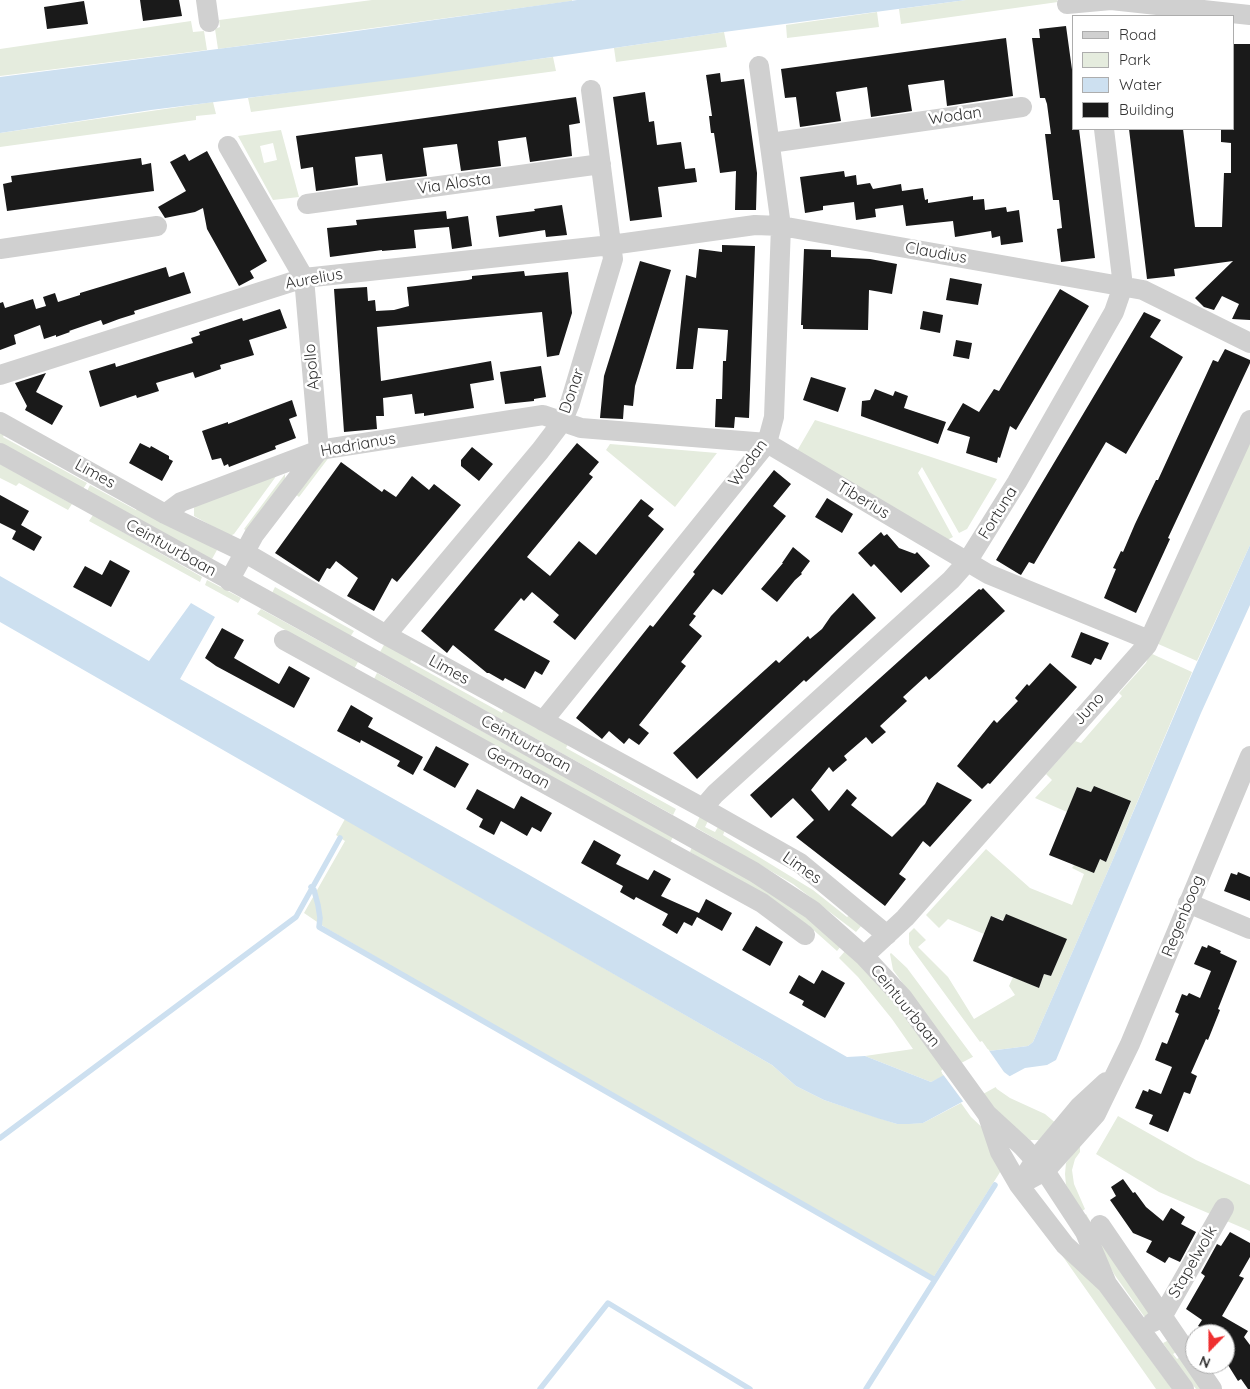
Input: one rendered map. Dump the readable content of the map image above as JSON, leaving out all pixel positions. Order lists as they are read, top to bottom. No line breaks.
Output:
{"streets":{"street":["Wodan","Via Alosta","Claudius","Aurelius","Apollo","Donar","Hadrianus","Limes","Tiberius","Fortuna","Ceintuurbaan","Juno","Germaan","Regenboog","Stapelwolk"]},"crossings":[["Wodan","Claudius"],["Wodan","Limes"],["Wodan","Tiberius"],["Via Alosta","Donar"],["Claudius","Aurelius"],["Claudius","Donar"],["Claudius","Fortuna"],["Aurelius","Apollo"],["Aurelius","Donar"],["Apollo","Hadrianus"],["Donar","Hadrianus"],["Donar","Limes"],["Donar","Tiberius"],["Hadrianus","Limes"],["Hadrianus","Tiberius"],["Limes","Fortuna"],["Limes","Juno"],["Tiberius","Fortuna"],["Tiberius","Juno"],["Ceintuurbaan","Juno"],["Ceintuurbaan","Regenboog"],["Ceintuurbaan","Stapelwolk"]],"legend":["Road","Park","Water","Building"],"north":"bottom"}
